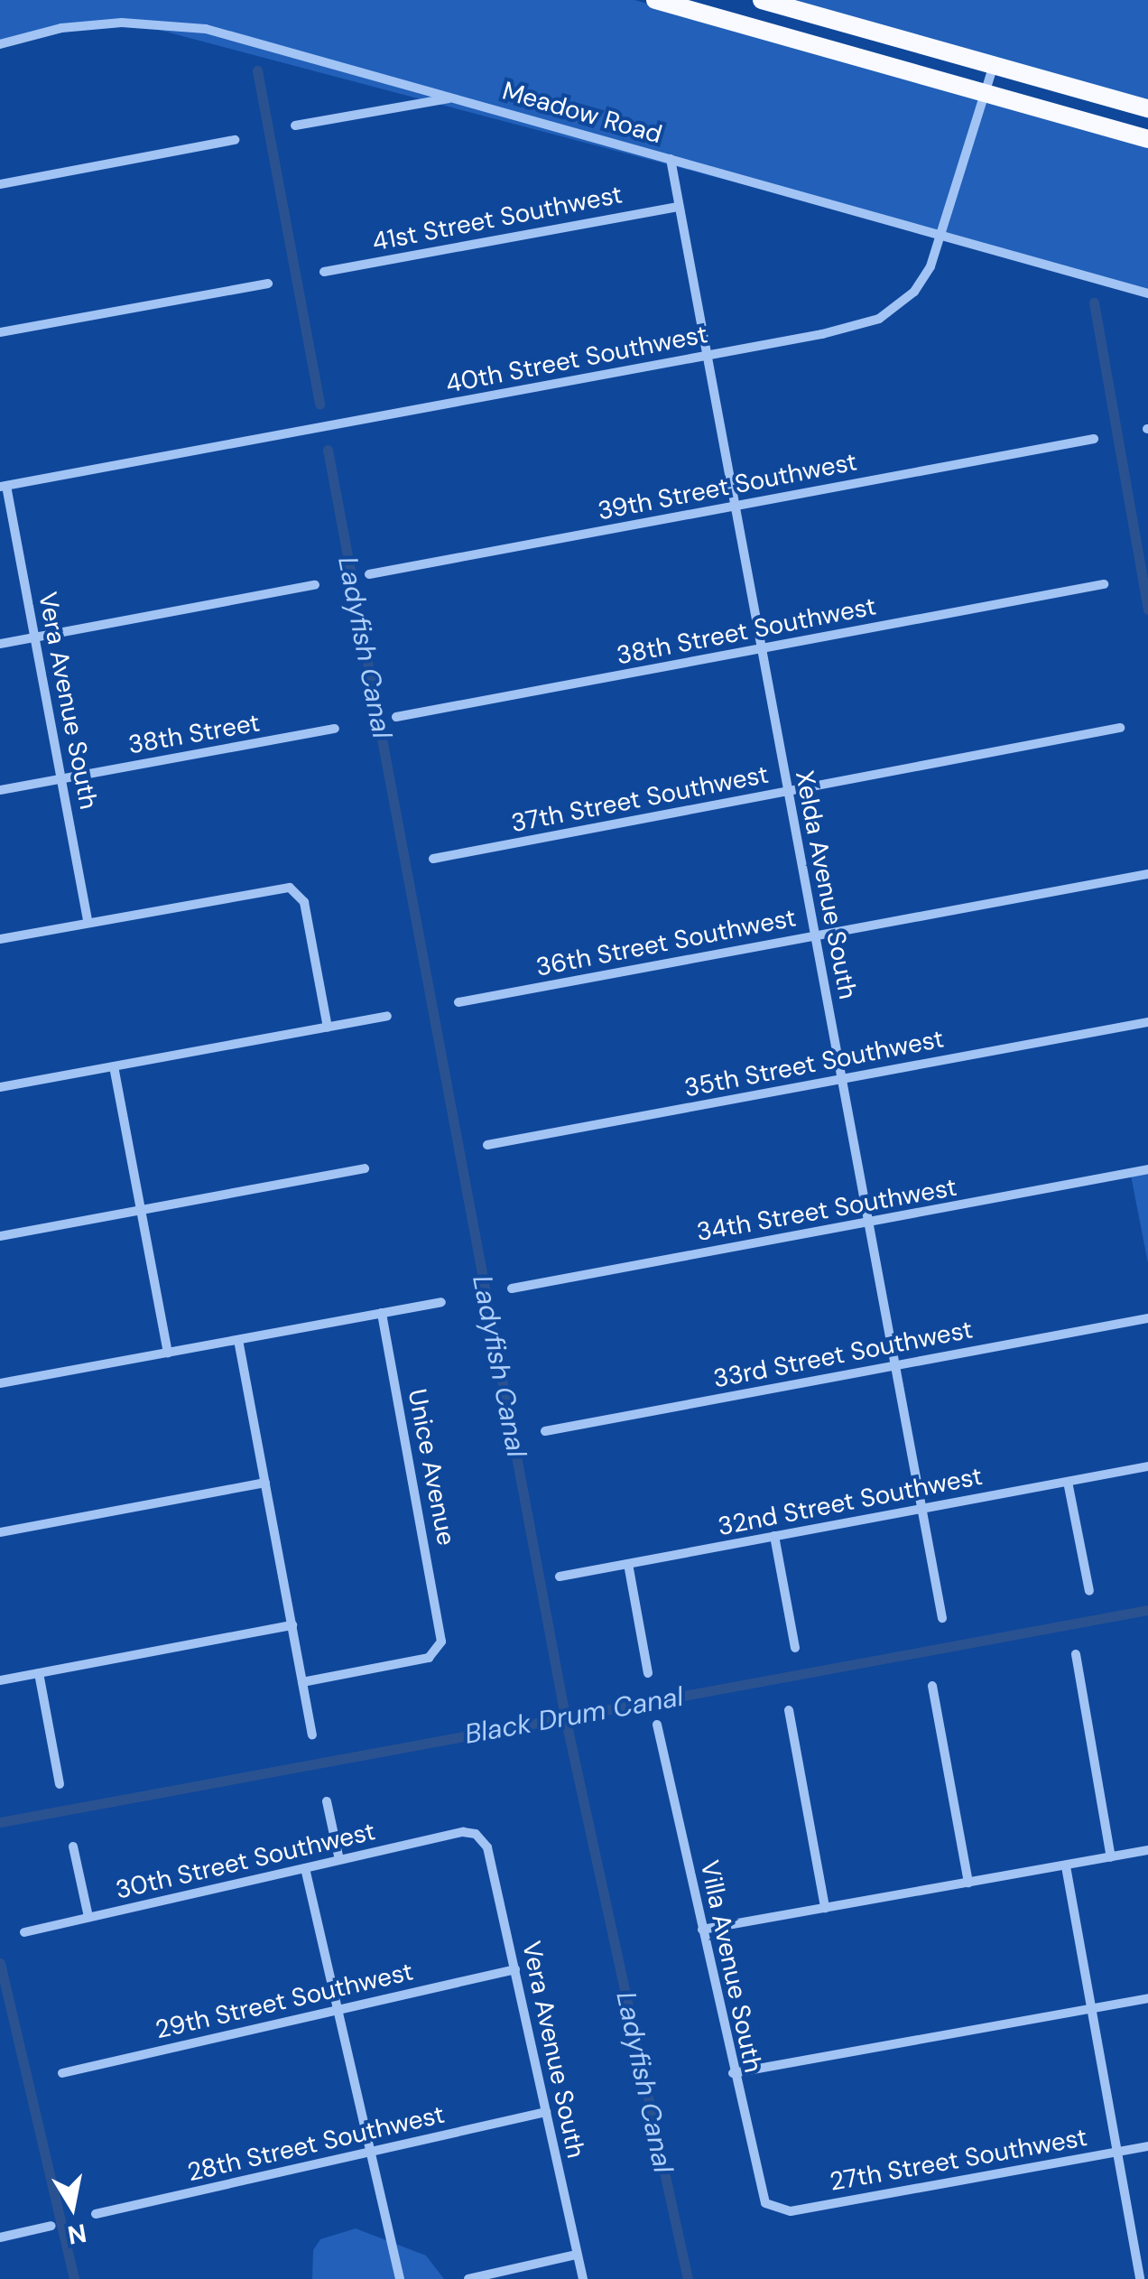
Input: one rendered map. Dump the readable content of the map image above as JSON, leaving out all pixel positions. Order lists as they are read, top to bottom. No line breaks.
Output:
{"streets":{"street":["Meadow Road","41st Street Southwest","40th Street Southwest","39th Street Southwest","38th Street Southwest","Vera Avenue South","38th Street","37th Street Southwest","Xelda Avenue South","36th Street Southwest","35th Street Southwest","34th Street Southwest","33rd Street Southwest","Unice Avenue","32nd Street Southwest","30th Street Southwest","Villa Avenue South","29th Street Southwest","28th Street Southwest","27th Street Southwest"]},"crossings":[["Meadow Road","40th Street Southwest"],["Meadow Road","Xelda Avenue South"],["41st Street Southwest","Xelda Avenue South"],["40th Street Southwest","Vera Avenue South"],["40th Street Southwest","Xelda Avenue South"],["39th Street Southwest","Xelda Avenue South"],["38th Street Southwest","Xelda Avenue South"],["Vera Avenue South","38th Street"],["Vera Avenue South","30th Street Southwest"],["Vera Avenue South","29th Street Southwest"],["Vera Avenue South","28th Street Southwest"],["37th Street Southwest","Xelda Avenue South"],["Xelda Avenue South","36th Street Southwest"],["Xelda Avenue South","35th Street Southwest"],["Xelda Avenue South","34th Street Southwest"],["Xelda Avenue South","33rd Street Southwest"],["Xelda Avenue South","32nd Street Southwest"],["Villa Avenue South","27th Street Southwest"]],"water":["Ladyfish Canal","Black Drum Canal"],"north":"bottom"}
